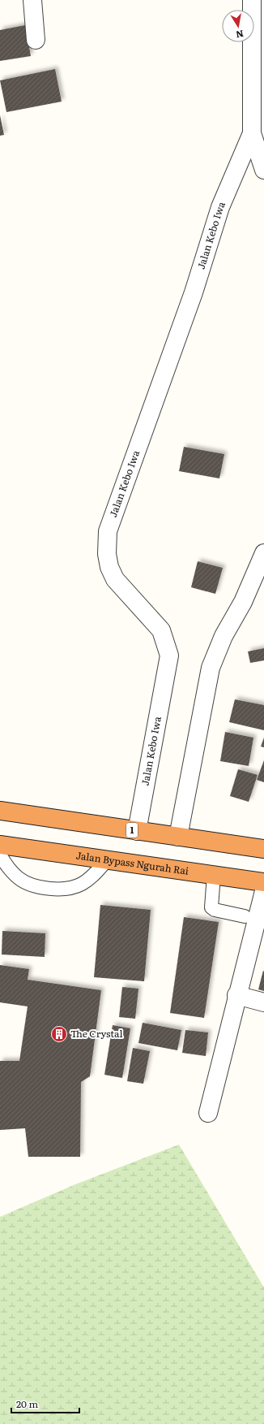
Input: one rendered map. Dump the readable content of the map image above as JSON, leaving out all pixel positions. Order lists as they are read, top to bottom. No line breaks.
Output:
{"streets":{"highway":["1","Jalan Bypass Ngurah Rai"],"street":["Jalan Kebo Iwa"]},"crossings":[["Jalan Kebo Iwa","1"]],"places":{"building":["The Crystal"]},"scale_bar":"20 m","north":"bottom"}
